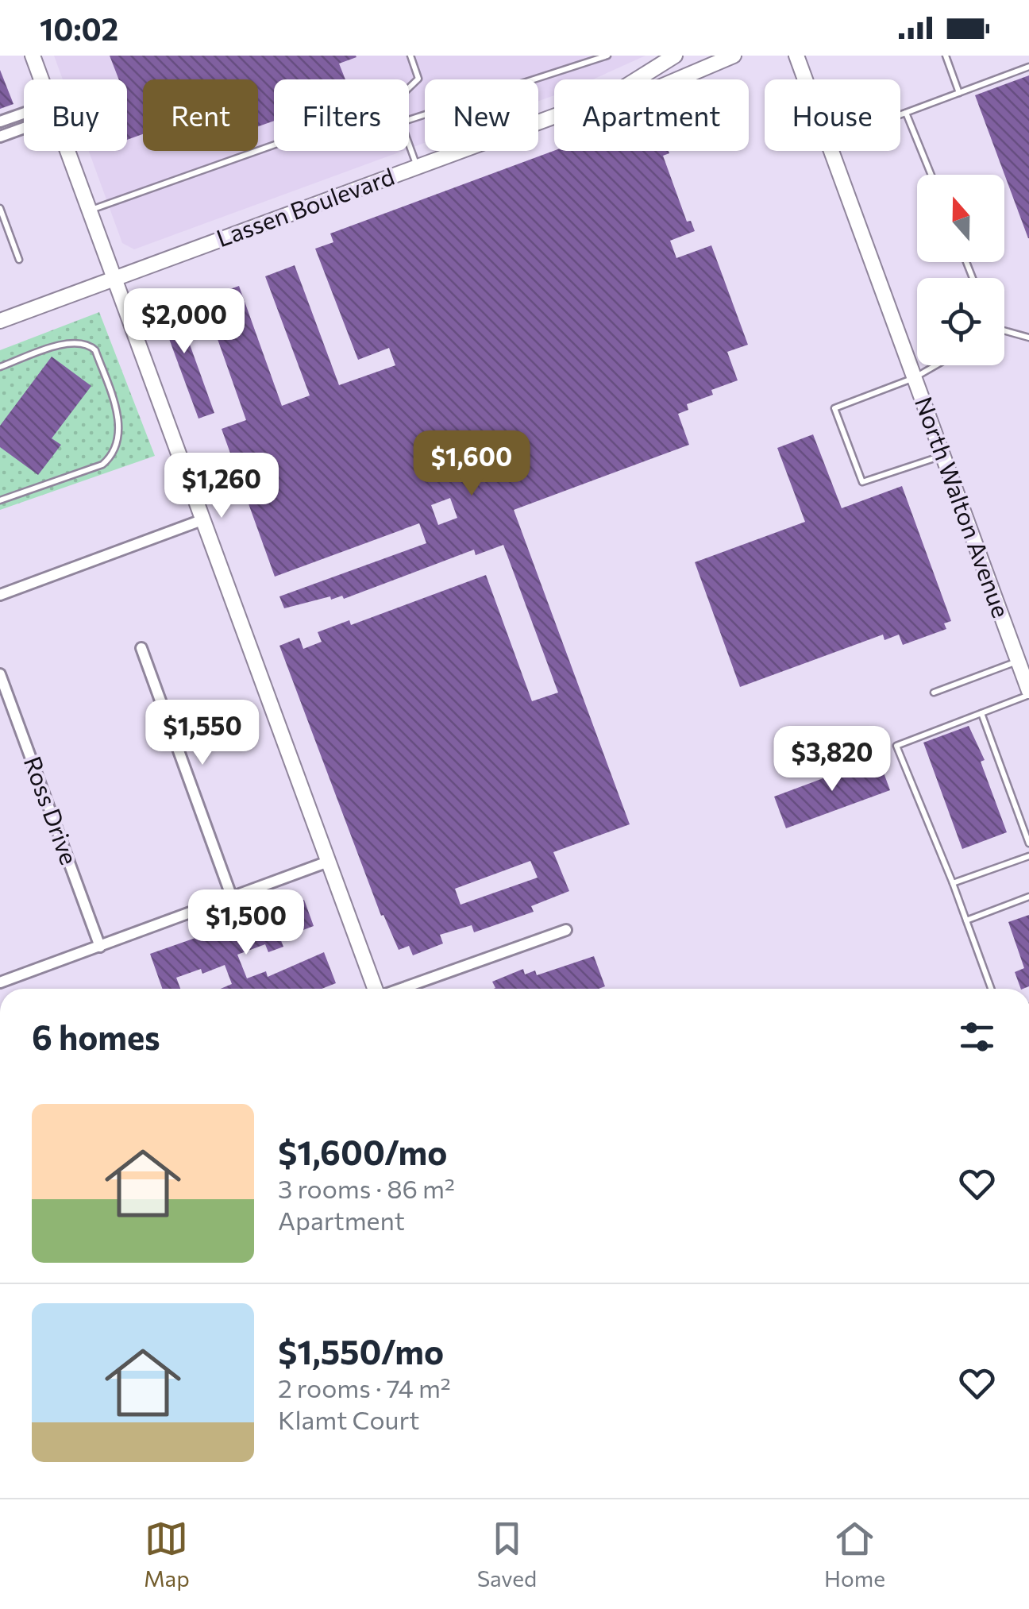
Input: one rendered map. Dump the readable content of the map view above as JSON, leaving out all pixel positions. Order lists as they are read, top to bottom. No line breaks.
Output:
{"streets":{"street":["Lassen Boulevard","North Walton Avenue","Ross Drive"]},"north":"top","page":{"status":"10:02","chip":["Buy","Rent","Filters","New","Apartment","House"],"price":["$2,000","$1,600","$1,260","$1,550","$3,820","$1,500"],"heading":"6 homes","list":[{"name":"$1,600/mo","note":"3 rooms · 86 m² · Apartment"},{"name":"$1,550/mo","note":"2 rooms · 74 m² · Klamt Court"}],"tabs":["Map","Saved","Home"]}}
